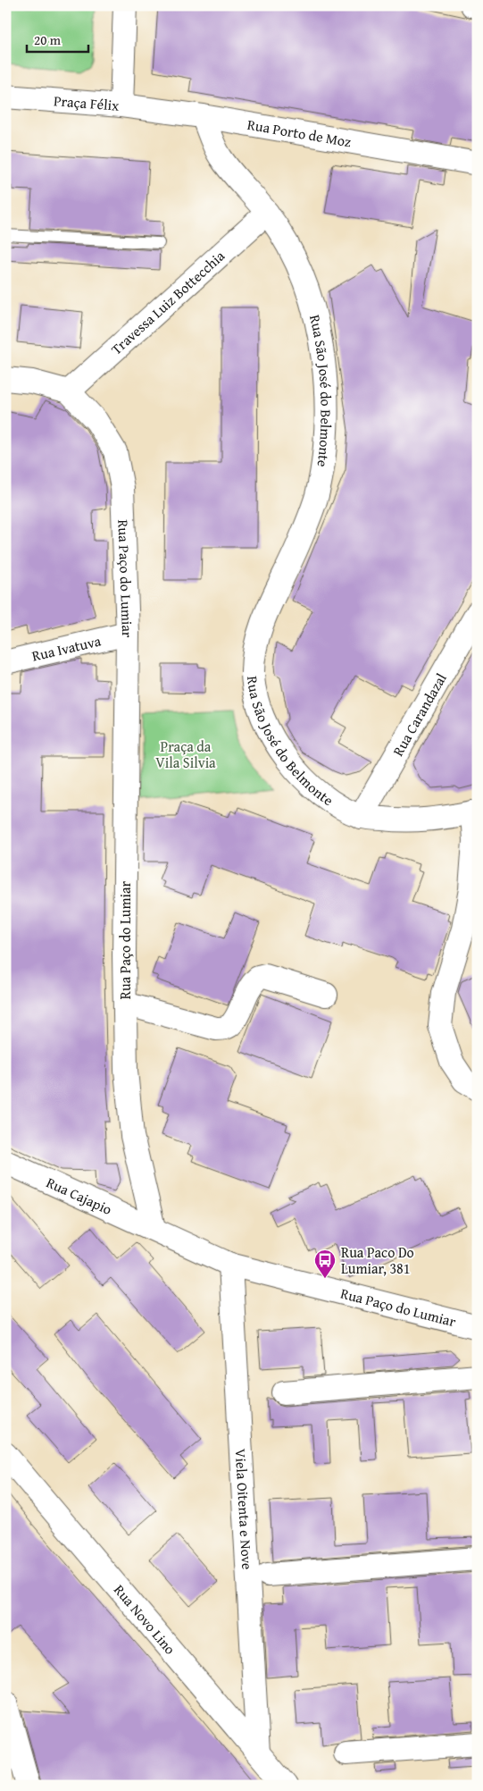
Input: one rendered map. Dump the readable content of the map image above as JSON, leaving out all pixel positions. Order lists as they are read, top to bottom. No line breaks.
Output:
{"streets":{"street":["Praça Félix","Rua Porto de Moz","Travessa Luiz Bottecchia","Rua São José do Belmonte","Rua Paço do Lumiar","Rua Ivatuva","Rua Carandazal","Rua Cajapio","Viela Oitenta e Nove","Rua Novo Lino"]},"crossings":[["Praça Félix","Rua Porto de Moz"],["Rua Porto de Moz","Rua São José do Belmonte"],["Travessa Luiz Bottecchia","Rua São José do Belmonte"],["Travessa Luiz Bottecchia","Rua Paço do Lumiar"],["Rua São José do Belmonte","Rua Carandazal"],["Rua Paço do Lumiar","Rua Ivatuva"],["Rua Paço do Lumiar","Rua Cajapio"],["Rua Paço do Lumiar","Viela Oitenta e Nove"],["Viela Oitenta e Nove","Rua Novo Lino"]],"parks":["Praça da Vila Silvia"],"places":{"bus stop":["Rua Paco Do Lumiar, 381"]},"scale_bar":"20 m"}
